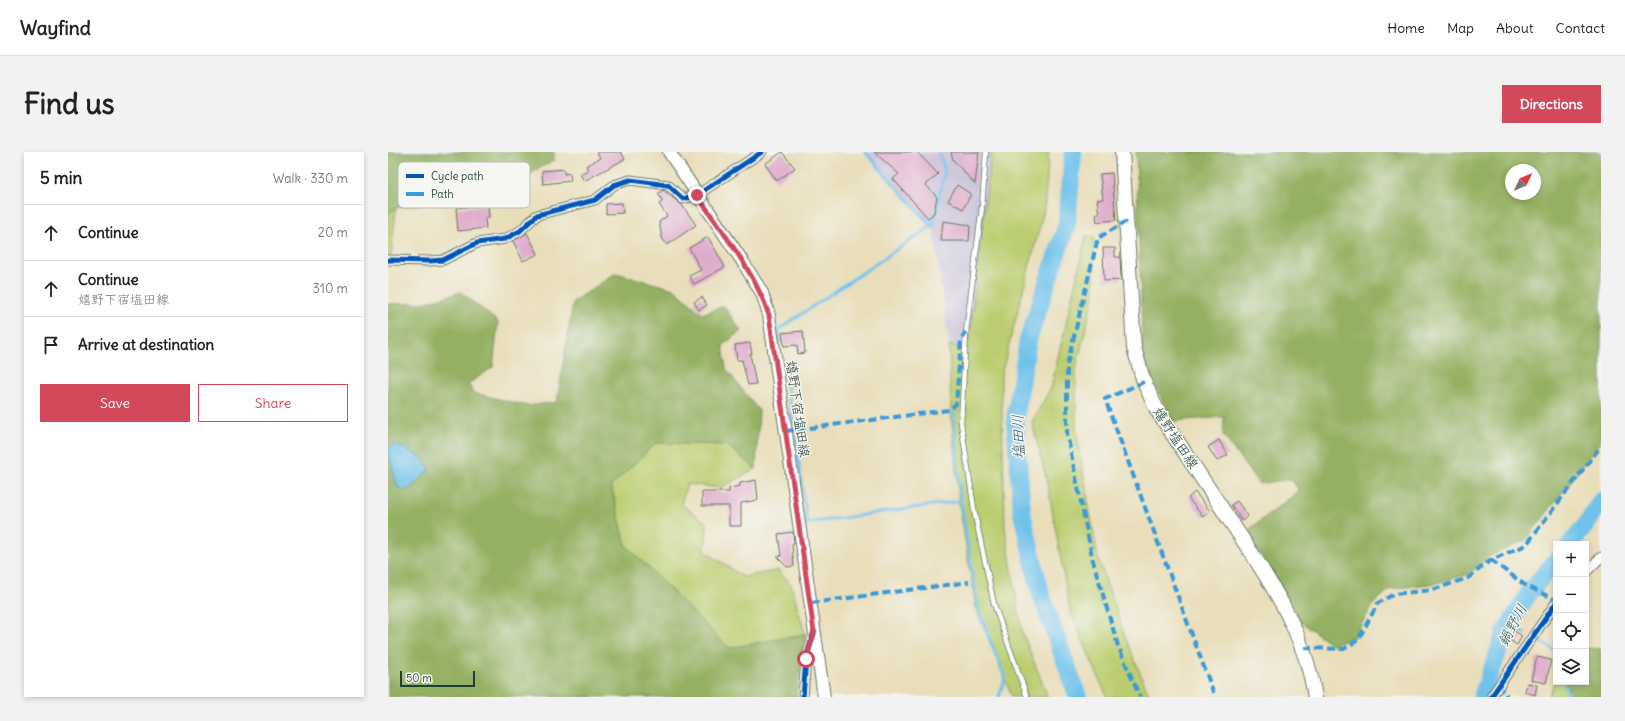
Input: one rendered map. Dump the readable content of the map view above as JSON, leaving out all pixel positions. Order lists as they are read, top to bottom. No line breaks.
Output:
{"streets":{"main road":["嬉野下宿塩田線","嬉野塩田線"]},"water":["塩田川","鍋野川"],"legend":["Cycle path","Path"],"scale_bar":"50 m","north":"top right","page":{"header":"Wayfind","nav":["Home","Map","About","Contact"],"buttons":["Directions",["Save","Share"]],"title":"Find us","heading":["5 min","Walk · 330 m"],"list":[["Continue","20 m"],["Continue","嬉野下宿塩田線","310 m"],"Arrive at destination"],"map_buttons":["+","−"],"scale":"50 m"}}
